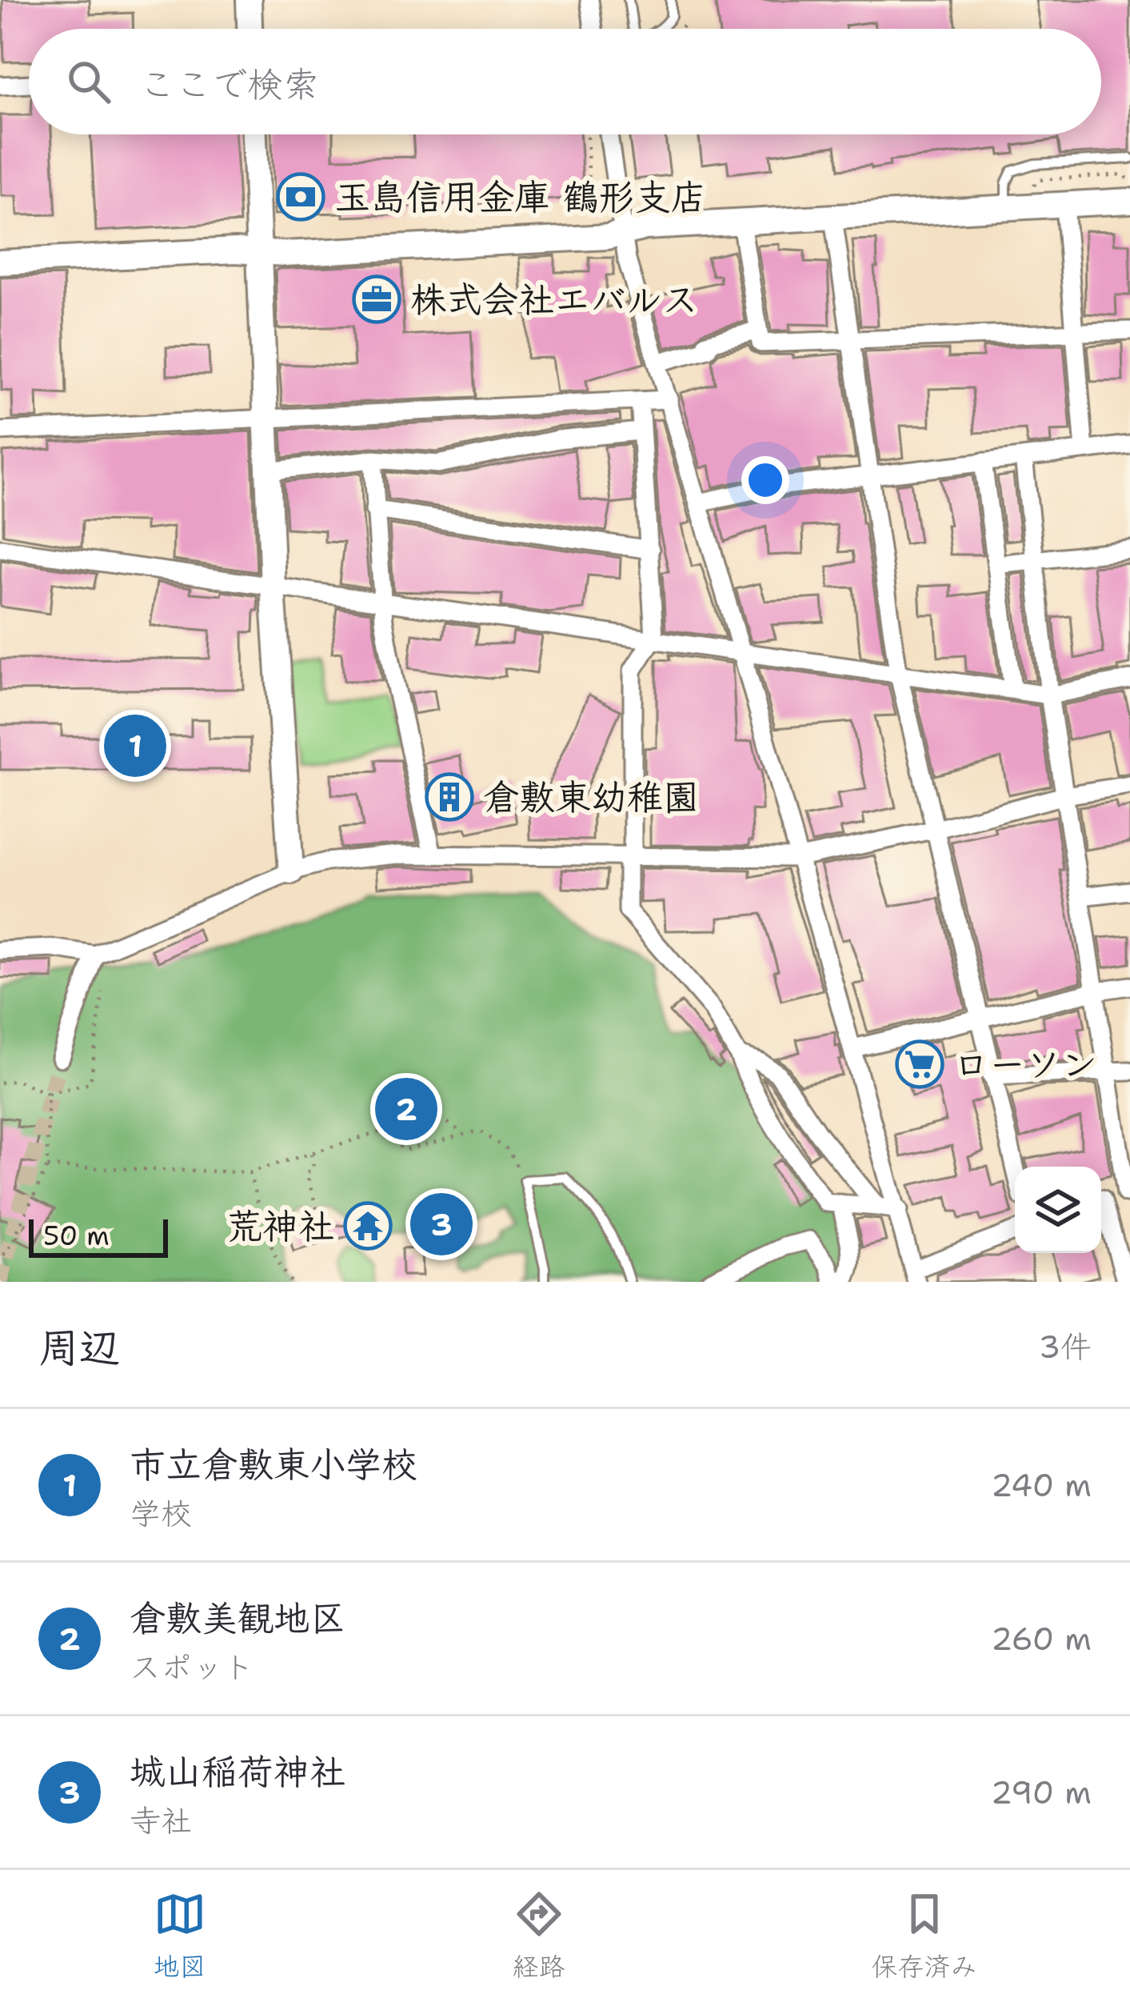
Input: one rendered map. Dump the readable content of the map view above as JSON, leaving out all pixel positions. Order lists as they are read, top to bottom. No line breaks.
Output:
{"places":{"bank":["玉島信用金庫 鶴形支店"],"office":["株式会社エバルス"],"building":["倉敷東幼稚園"],"supermarket":["ローソン"],"temple":["荒神社"]},"scale_bar":"50 m","page":{"search":"ここで検索","pins":["1","2","3"],"scale":"50 m","heading":["周辺","3件"],"list":[{"mark":"1","name":"市立倉敷東小学校","note":"学校","value":"240 m"},{"mark":"2","name":"倉敷美観地区","note":"スポット","value":"260 m"},{"mark":"3","name":"城山稲荷神社","note":"寺社","value":"290 m"}],"nav":["地図","経路","保存済み"]}}
